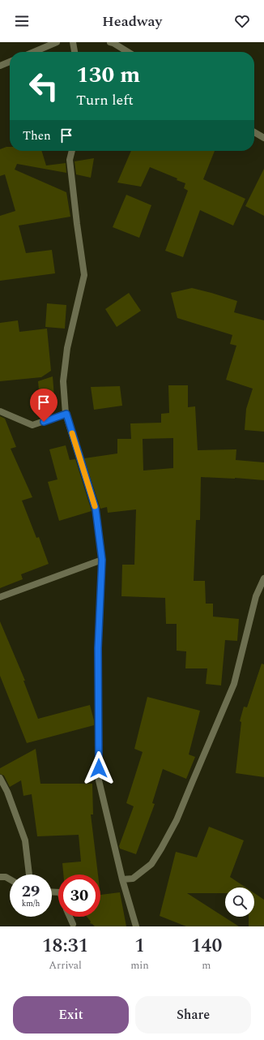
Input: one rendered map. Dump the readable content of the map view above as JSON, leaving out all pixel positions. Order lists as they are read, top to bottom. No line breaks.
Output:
{"page":{"header":"Headway","turn":["130 m","Turn left"],"then":"Then","speed":"29 km/h","limit":"30","eta":["18:31","Arrival","1","min","140","m"],"buttons":["Exit","Share"]}}
